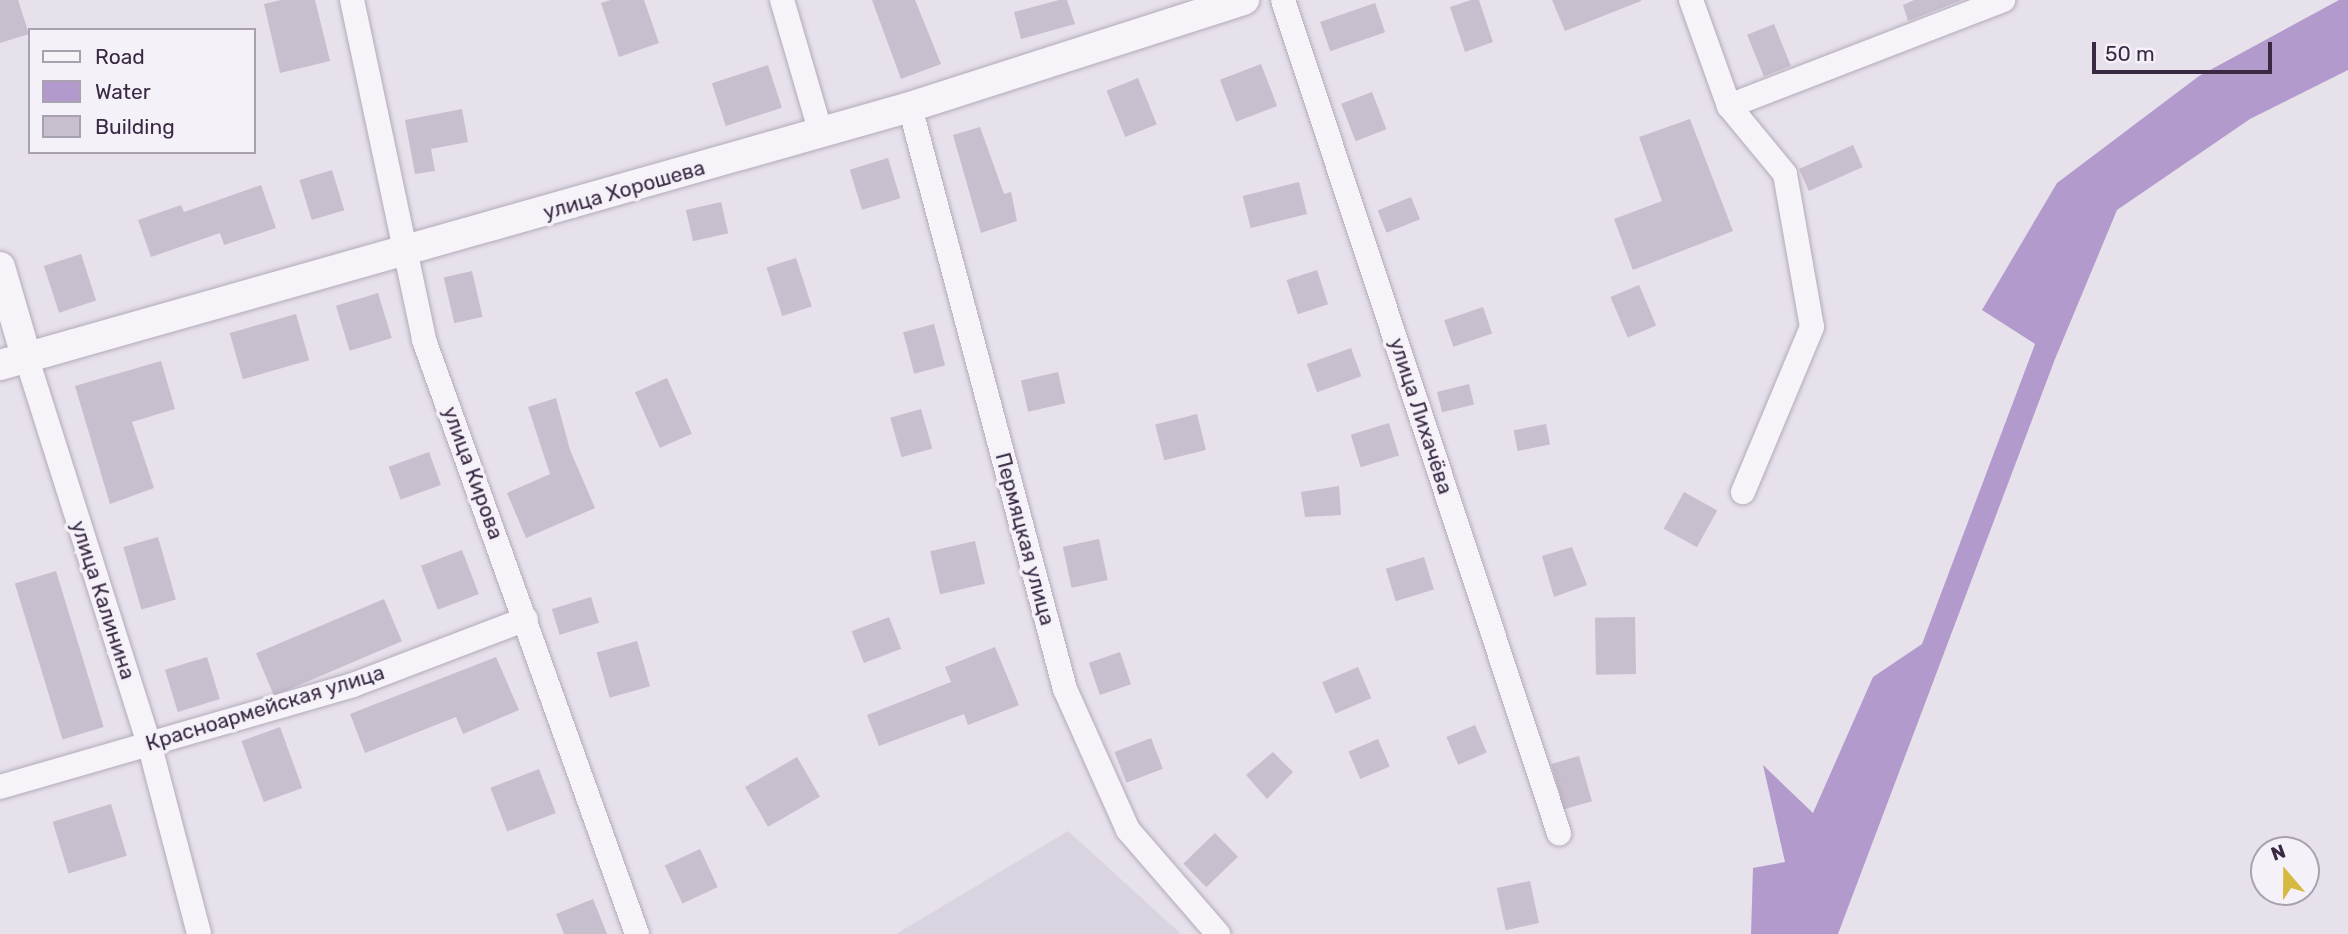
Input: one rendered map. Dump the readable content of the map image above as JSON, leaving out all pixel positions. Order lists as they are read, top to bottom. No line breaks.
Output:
{"streets":{"street":["улица Хорошева","улица Лихачёва","улица Кирова","Пермяцкая улица","улица Калинина","Красноармейская улица"]},"crossings":[["улица Хорошева","улица Кирова"],["улица Хорошева","Пермяцкая улица"],["улица Хорошева","улица Калинина"],["улица Кирова","Красноармейская улица"],["улица Калинина","Красноармейская улица"]],"legend":["Road","Water","Building"],"scale_bar":"50 m","north":"top"}
